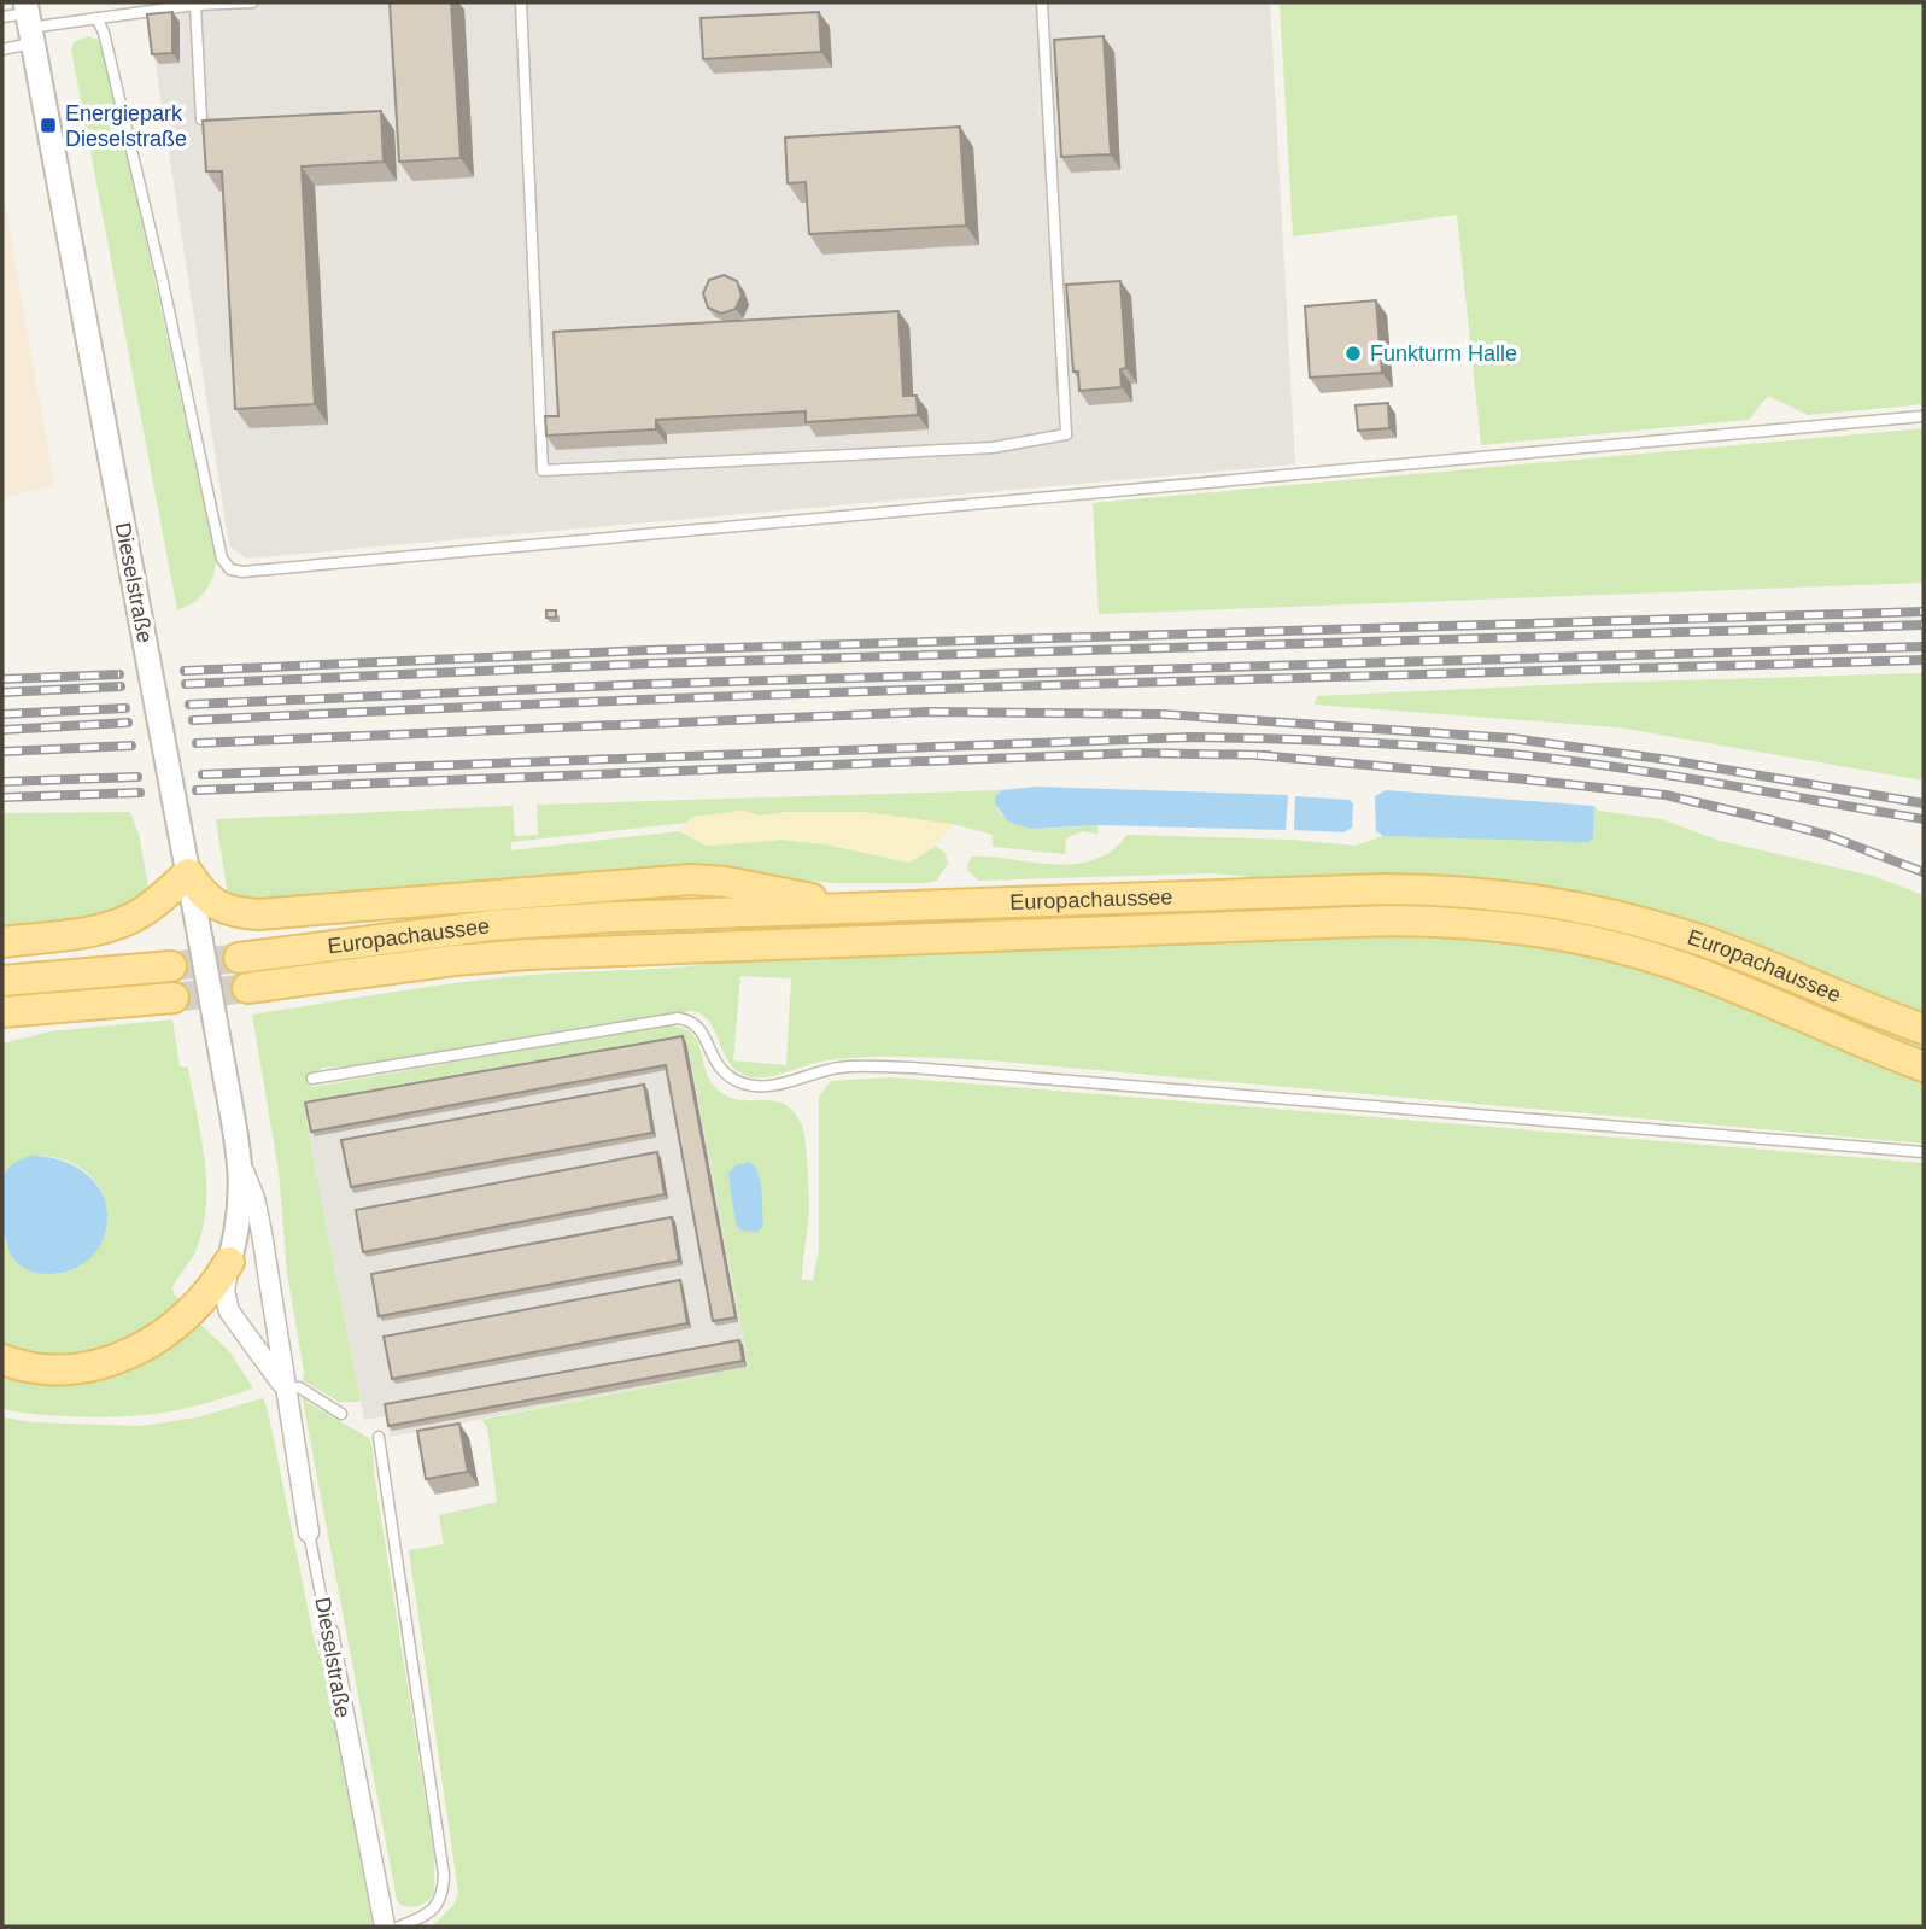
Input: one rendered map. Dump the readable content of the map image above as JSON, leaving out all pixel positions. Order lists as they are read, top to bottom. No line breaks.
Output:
{"streets":{"main road":["Europachaussee"],"street":["Dieselstraße"]},"places":{"transit":["Energiepark Dieselstraße"],"other":["Funkturm Halle"]}}
